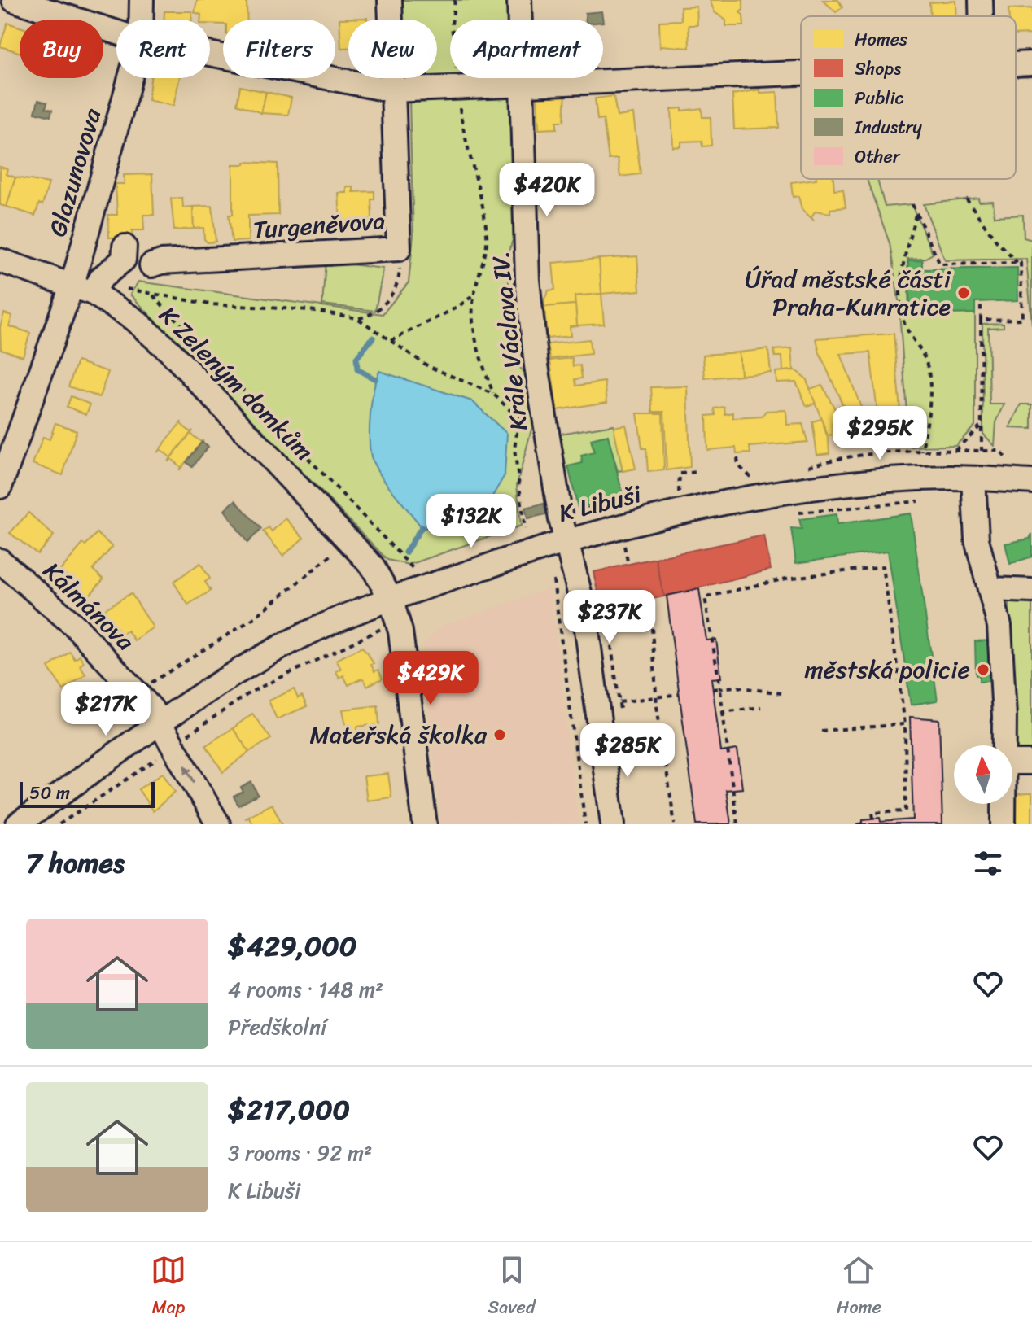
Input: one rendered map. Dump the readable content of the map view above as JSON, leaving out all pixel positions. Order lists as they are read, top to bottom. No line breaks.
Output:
{"streets":{"street":["Glazunovova","Turgeněvova","Krále Václava IV.","K Zeleným domkům","K Libuši","Kálmánova"]},"crossings":[["Glazunovova","K Zeleným domkům"],["Krále Václava IV.","K Libuši"],["K Zeleným domkům","K Libuši"],["K Libuši","Kálmánova"]],"places":["Úřad městské části Praha-Kunratice","městská policie","Mateřská školka"],"legend":["Homes","Shops","Public","Industry","Other"],"scale_bar":"50 m","north":"top","page":{"chip":["Buy","Rent","Filters","New","Apartment"],"price":["$420K","$295K","$132K","$237K","$429K","$217K","$285K"],"scale":"50 m","heading":"7 homes","list":[{"name":"$429,000","note":"4 rooms · 148 m² · Předškolní"},{"name":"$217,000","note":"3 rooms · 92 m² · K Libuši"}],"tabs":["Map","Saved","Home"]}}
